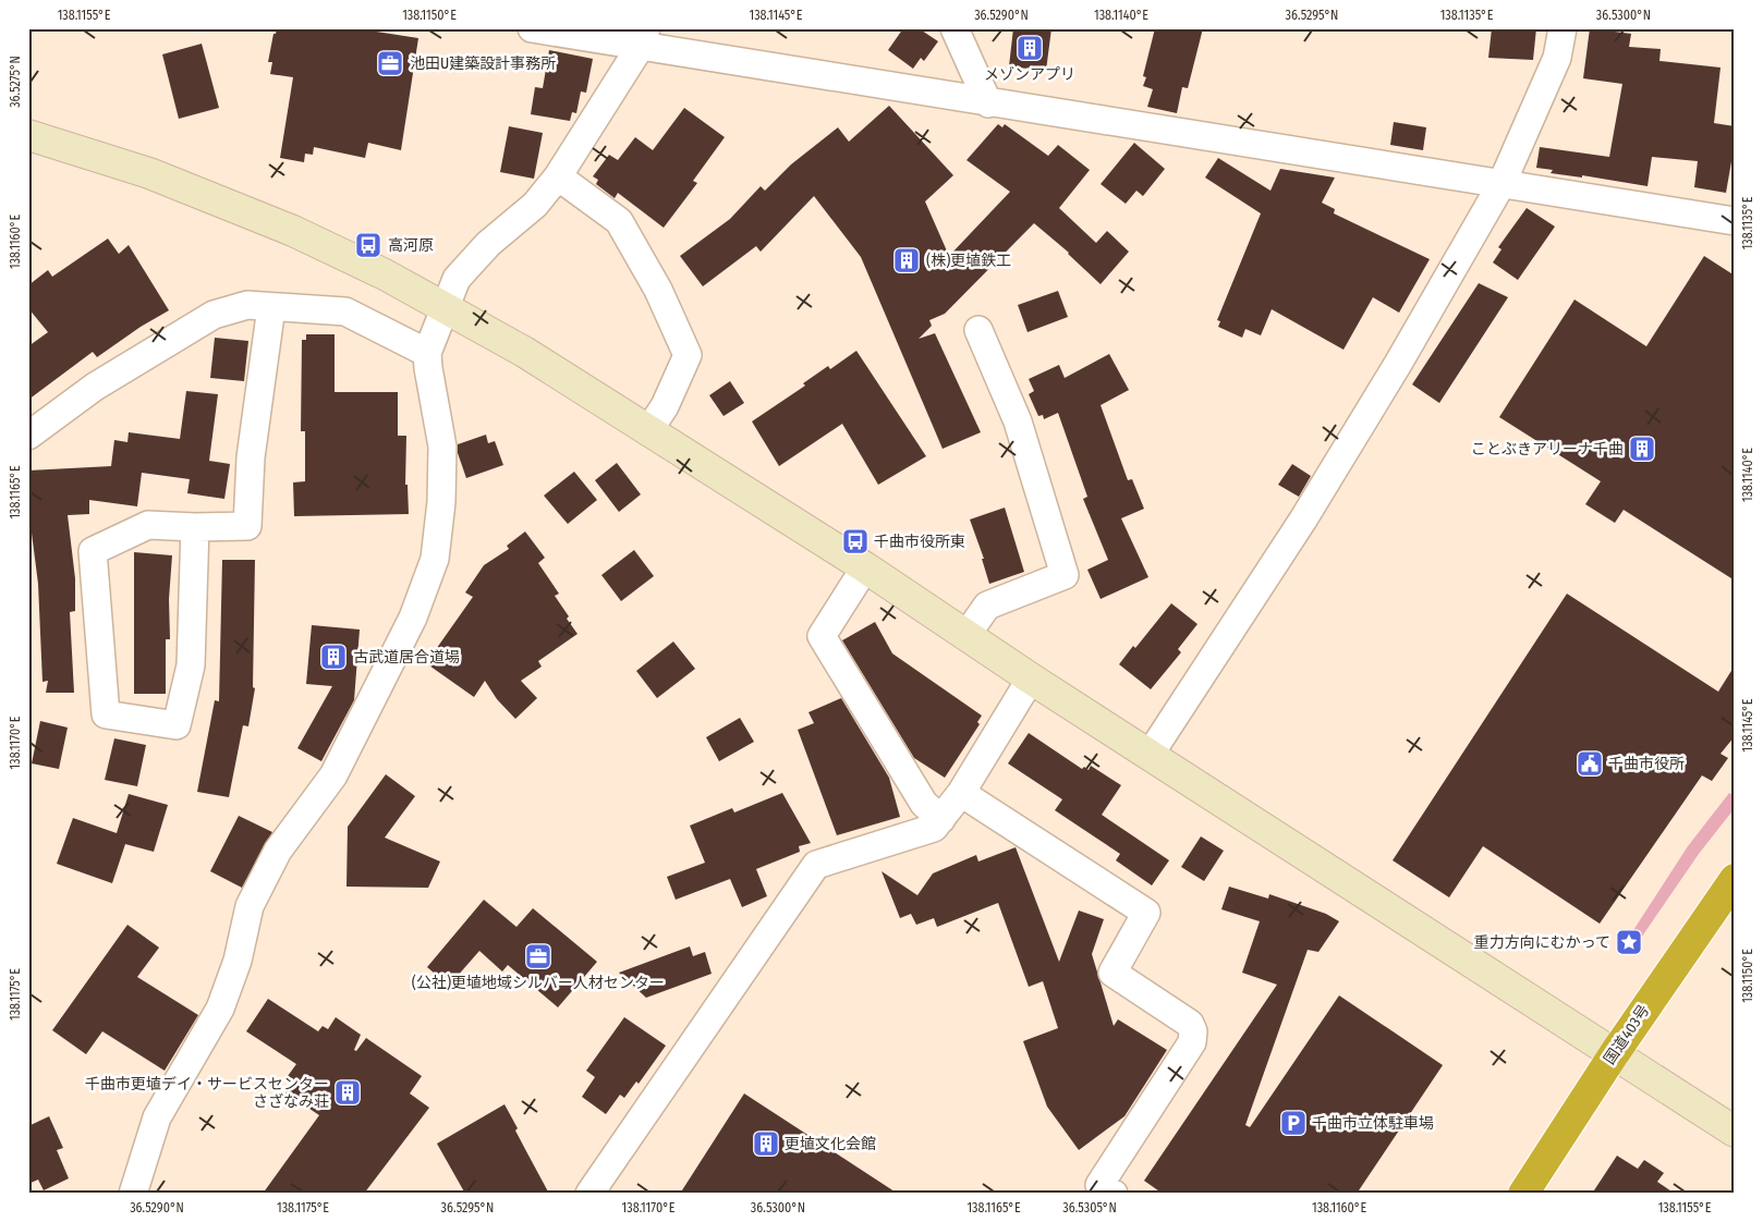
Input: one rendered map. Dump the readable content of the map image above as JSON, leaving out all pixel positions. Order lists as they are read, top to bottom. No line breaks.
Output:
{"streets":{"highway":["国道403号"]},"places":{"building":["メゾンアプリ","(株)更埴鉄工","ことぶきアリーナ千曲","古武道居合道場","千曲市更埴デイ・サービスセンター さざなみ荘","更埴文化会館"],"office":["池田U建築設計事務所","(公社)更埴地域シルバー人材センター"],"bus stop":["高河原","千曲市役所東"],"public building":["千曲市役所"],"place":["重力方向にむかって"],"parking":["千曲市立体駐車場"]},"coordinates":["138.1155°E","138.1150°E","138.1145°E","36.5290°N","138.1140°E","36.5295°N","138.1135°E","36.5300°N","36.5275°N","138.1160°E","138.1165°E","138.1170°E","138.1175°E","36.5305°N"]}
